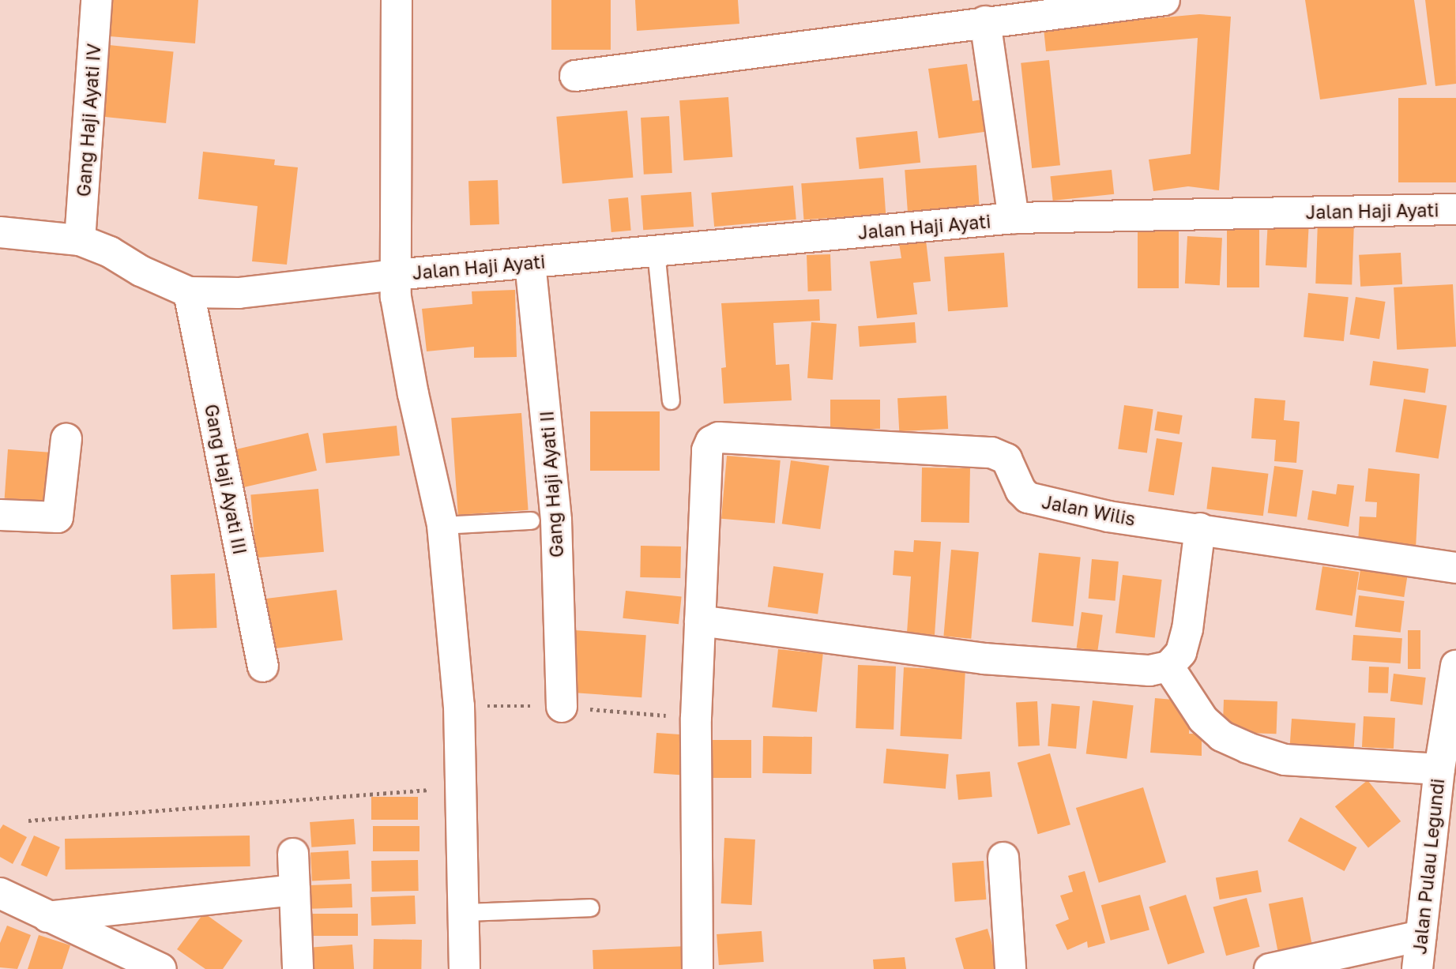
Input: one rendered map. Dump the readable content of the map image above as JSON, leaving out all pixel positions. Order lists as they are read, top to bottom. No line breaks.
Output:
{"streets":{"street":["Gang Haji Ayati IV","Jalan Haji Ayati","Gang Haji Ayati III","Gang Haji Ayati II","Jalan Wilis","Jalan Pulau Legundi"]},"crossings":[["Jalan Haji Ayati","Gang Haji Ayati III"],["Jalan Haji Ayati","Gang Haji Ayati II"]]}
